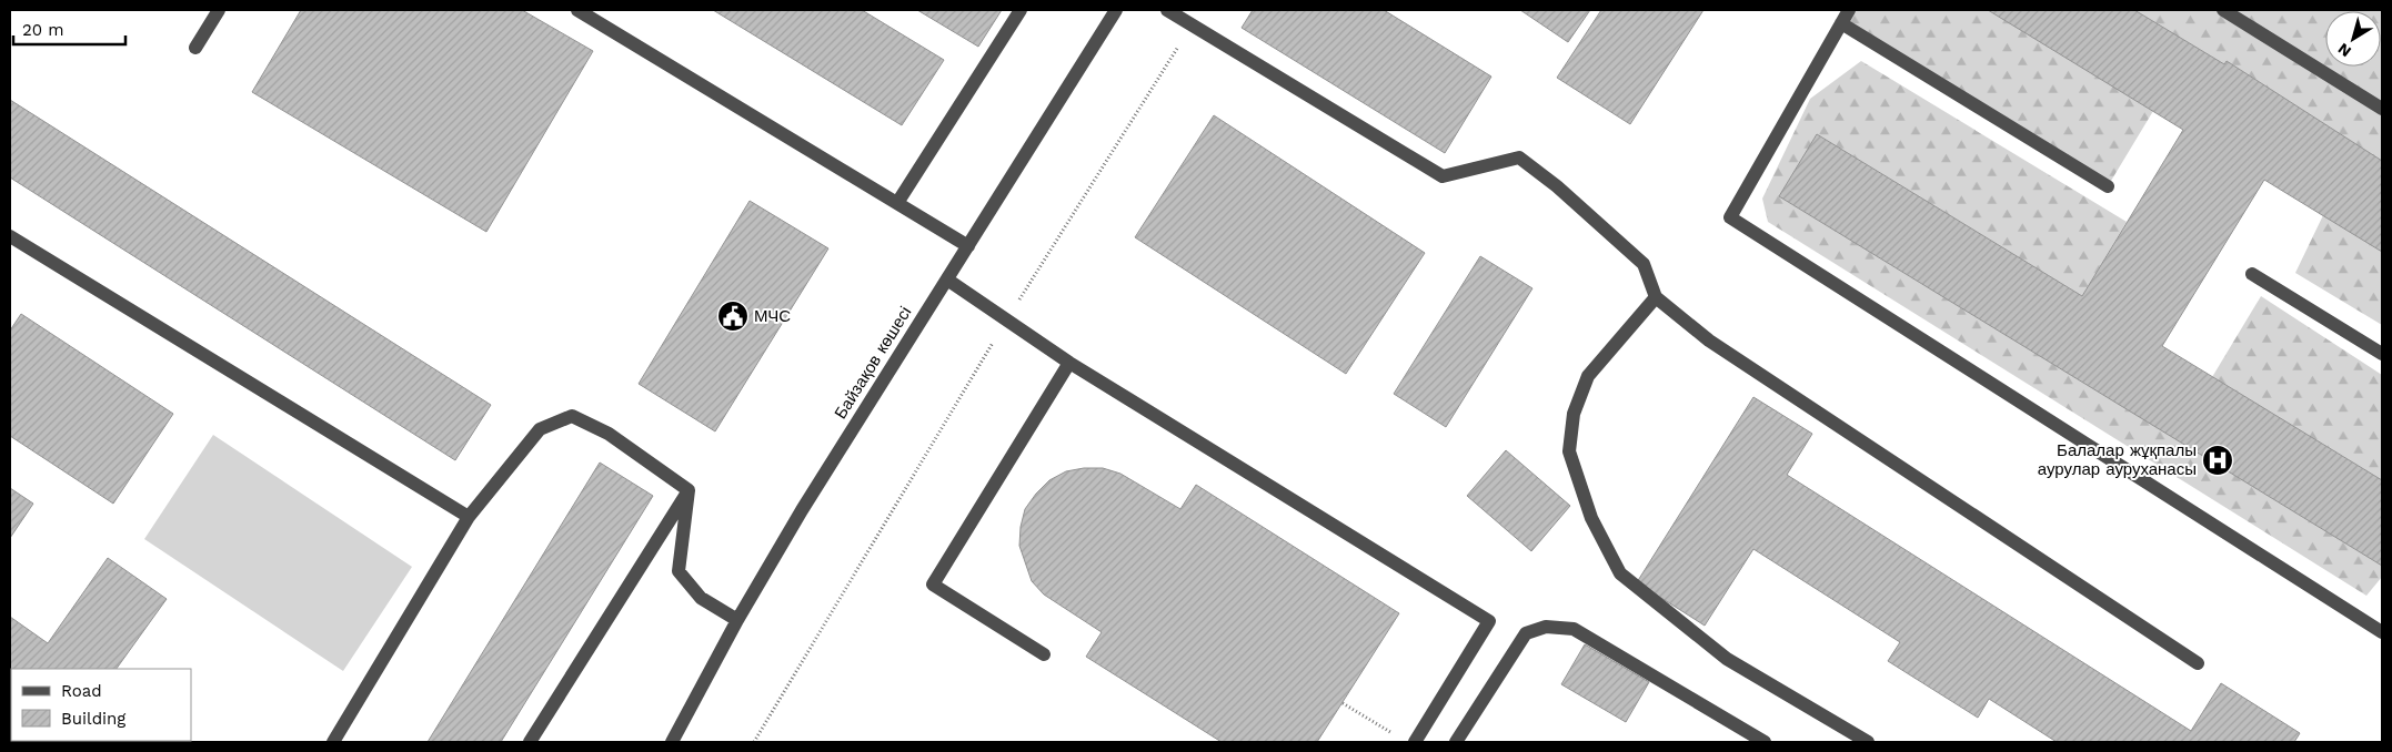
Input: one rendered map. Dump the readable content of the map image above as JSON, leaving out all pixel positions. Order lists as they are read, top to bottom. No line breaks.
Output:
{"streets":{"street":["Байзақов көшесі"]},"places":{"public building":["МЧС"],"hospital":["Балалар жұқпалы аурулар ауруханасы"]},"legend":["Road","Building"],"scale_bar":"20 m","north":"bottom left"}
